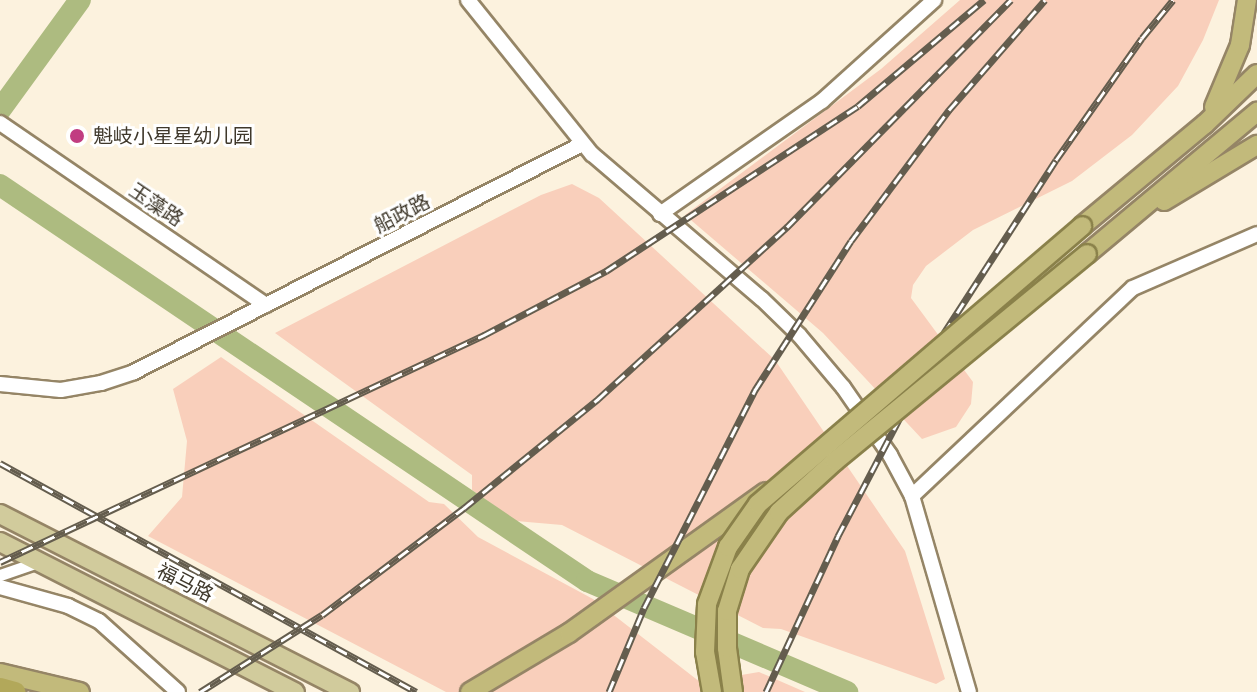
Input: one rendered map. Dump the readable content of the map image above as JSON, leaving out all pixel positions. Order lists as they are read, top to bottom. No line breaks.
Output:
{"streets":{"main road":["福马路"],"street":["玉藻路","船政路"]},"crossings":[["玉藻路","船政路"]],"places":["魁岐小星星幼儿园"]}
